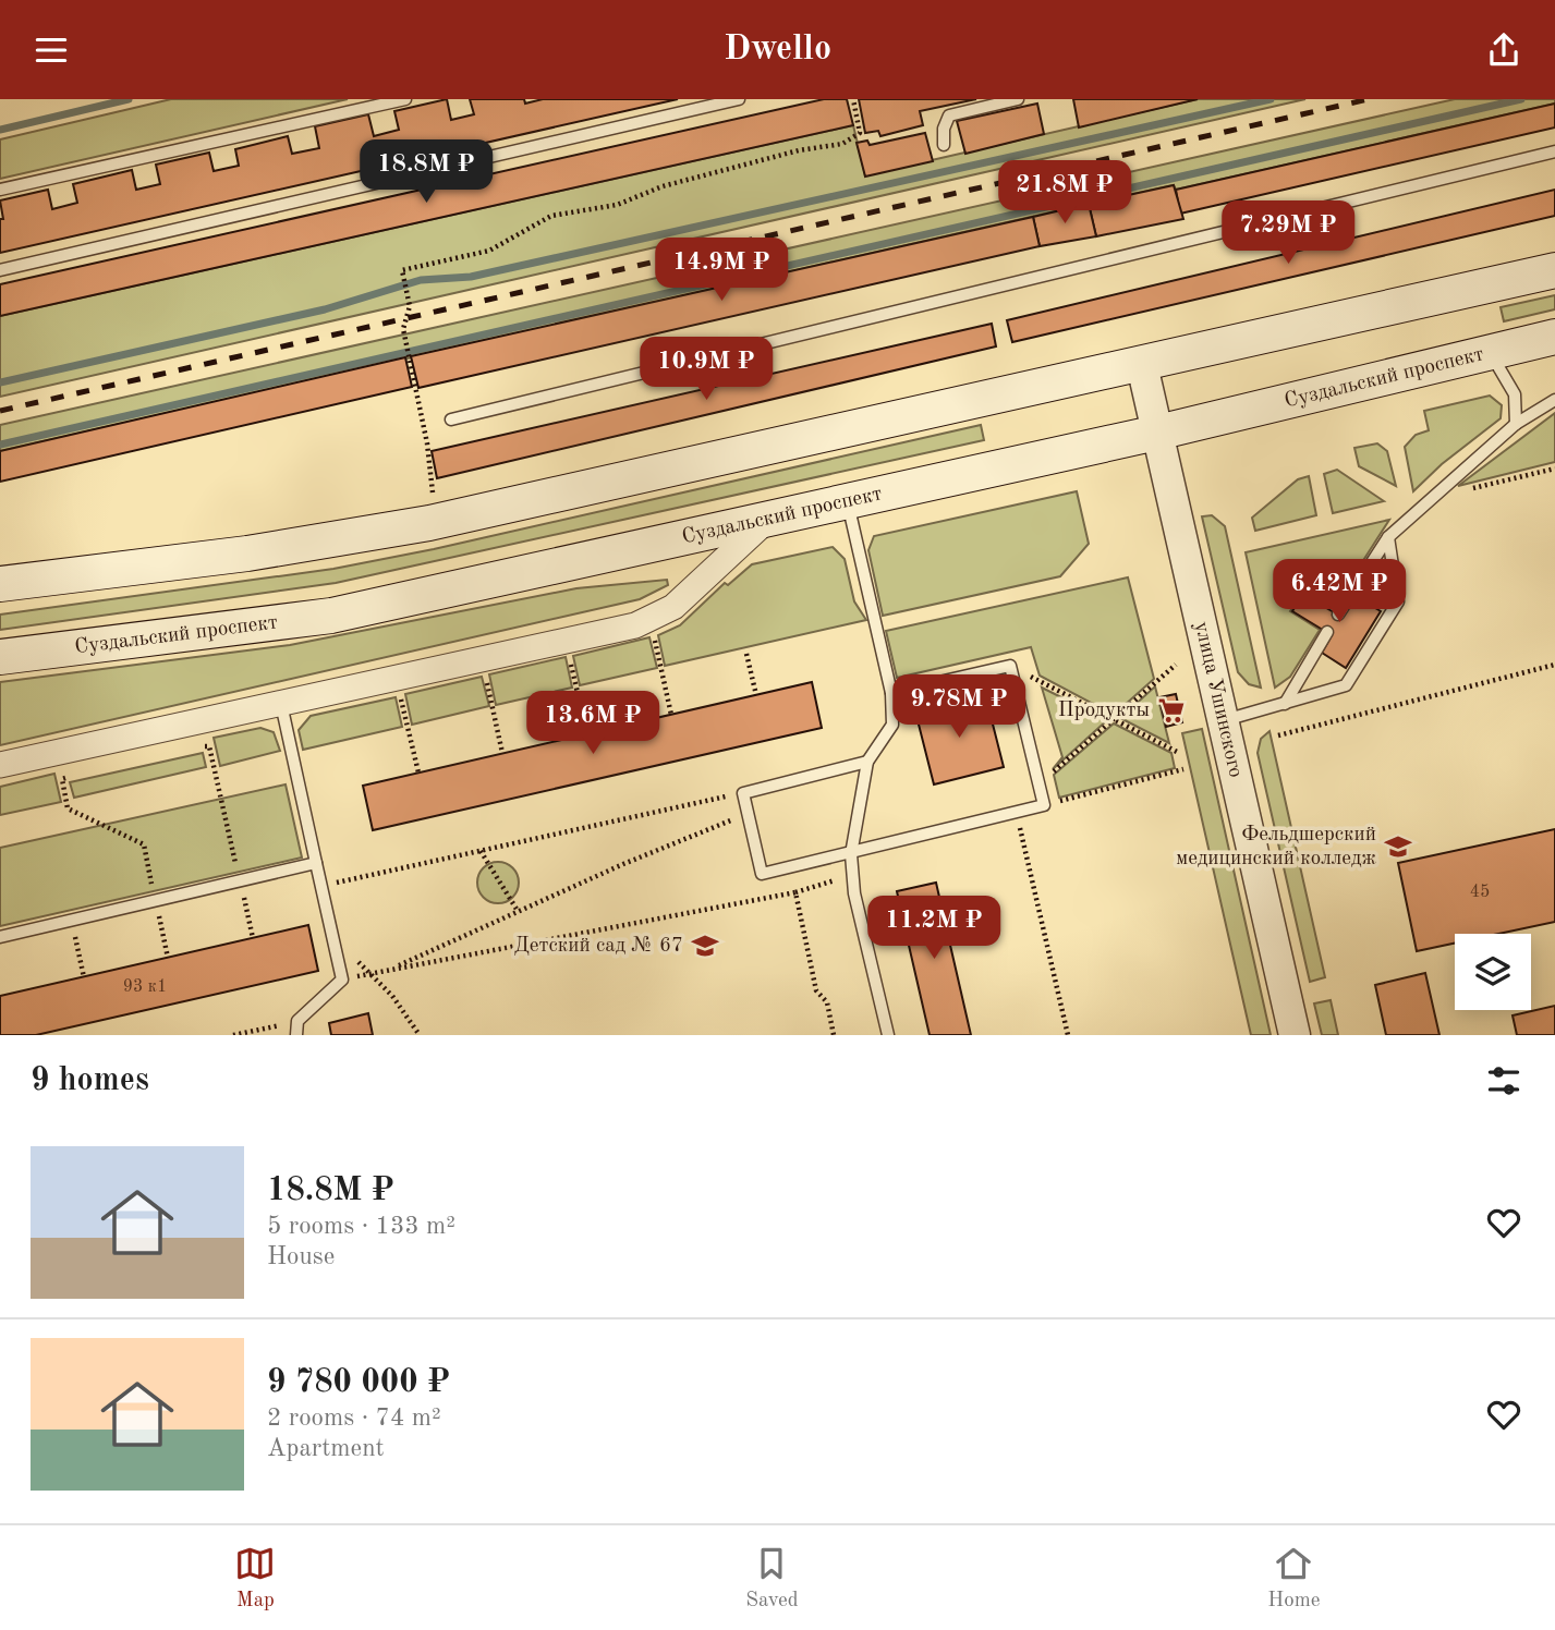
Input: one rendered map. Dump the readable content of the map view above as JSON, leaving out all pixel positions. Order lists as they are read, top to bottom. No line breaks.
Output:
{"streets":{"main road":["Суздальский проспект"],"street":["улица Ушинского"]},"crossings":[["Суздальский проспект","улица Ушинского"]],"places":{"supermarket":["Продукты"],"school or university":["Фельдшерский медицинский колледж","Детский сад № 67"]},"house_numbers":["45","93 к1"],"page":{"header":"Dwello","price":["18.8M ₽","21.8M ₽","7.29M ₽","14.9M ₽","10.9M ₽","6.42M ₽","9.78M ₽","13.6M ₽","11.2M ₽"],"heading":"9 homes","list":[{"name":"18.8M ₽","note":"5 rooms · 133 m² · House"},{"name":"9 780 000 ₽","note":"2 rooms · 74 m² · Apartment"}],"tabs":["Map","Saved","Home"]}}
